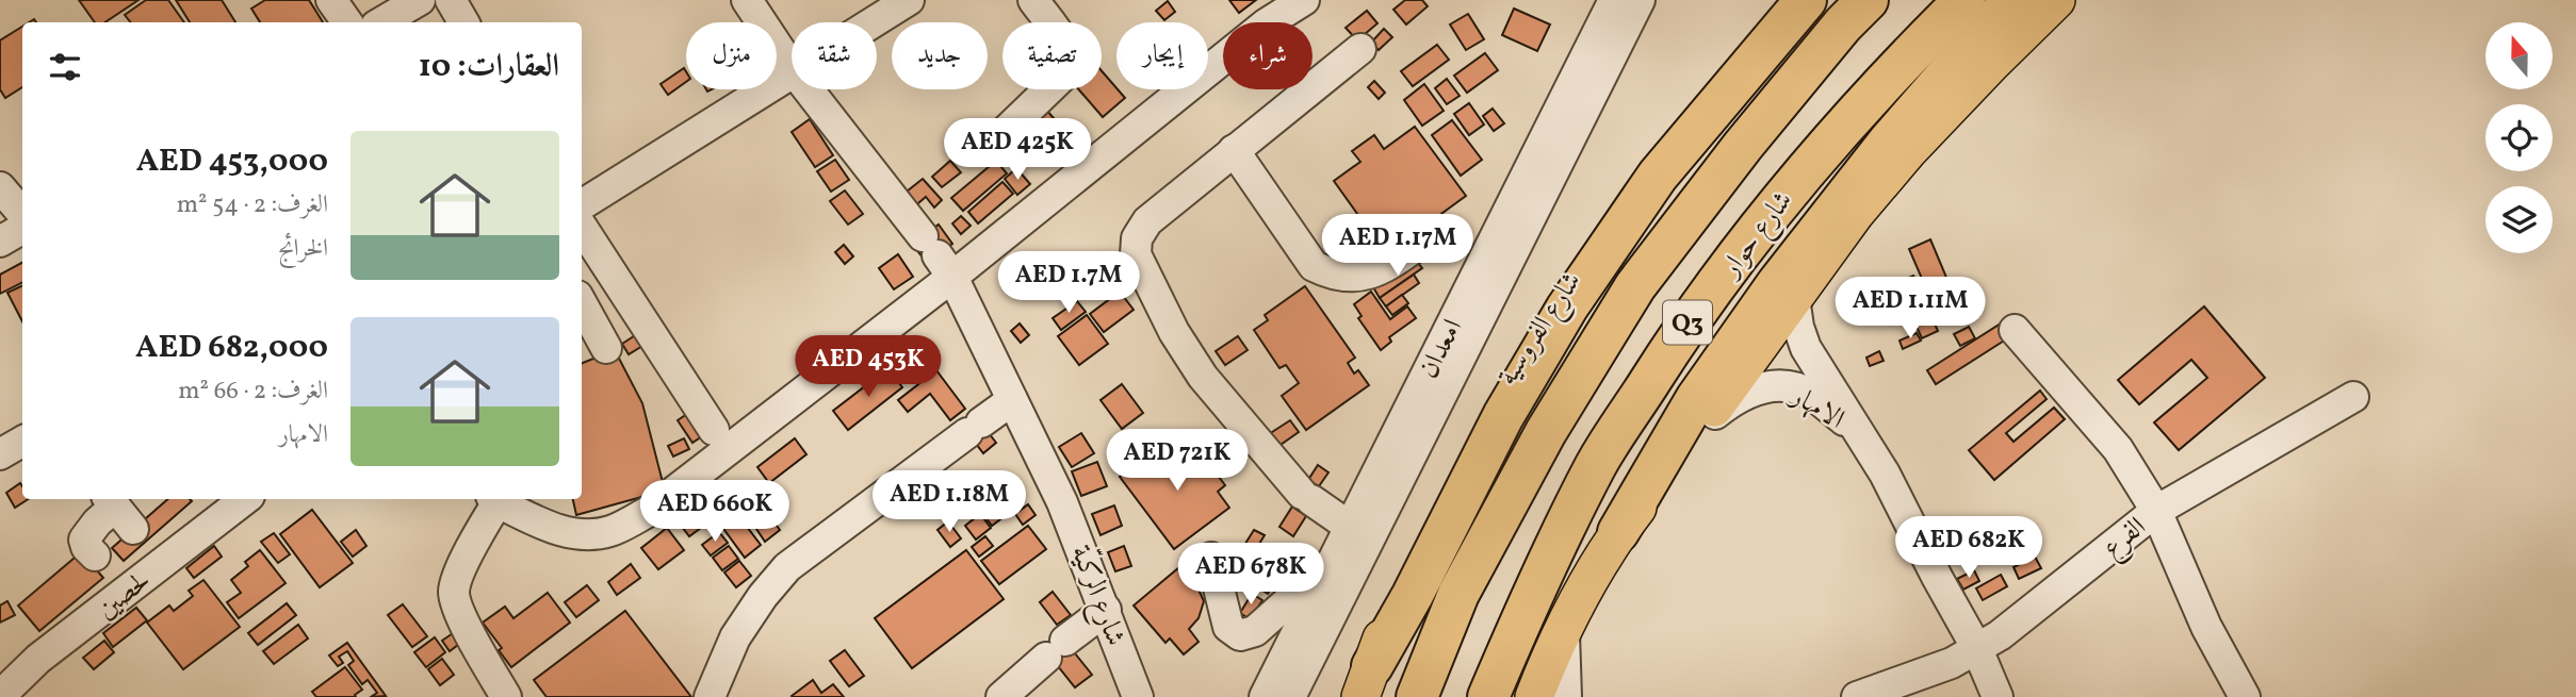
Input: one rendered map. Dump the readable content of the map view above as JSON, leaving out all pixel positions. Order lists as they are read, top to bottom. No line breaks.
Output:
{"streets":{"highway":["شارع حوار","Q3"],"main road":["شارع الفروسية"],"street":["امعدان","الامهار","الفرع","لحصين","شارع الركيّة"]},"crossings":[["الامهار","الفرع"]],"north":"top","page":{"chip":["شراء","إيجار","تصفية","جديد","شقة","منزل"],"heading":"العقارات: 10","list":[{"name":"AED 453,000","note":"الغرف: 2 · 54 m² · الخرائج"},{"name":"AED 682,000","note":"الغرف: 2 · 66 m² · الامهار"}],"price":["AED 425K","AED 1.17M","AED 1.7M","AED 1.11M","AED 453K","AED 721K","AED 1.18M","AED 660K","AED 682K","AED 678K"]}}
